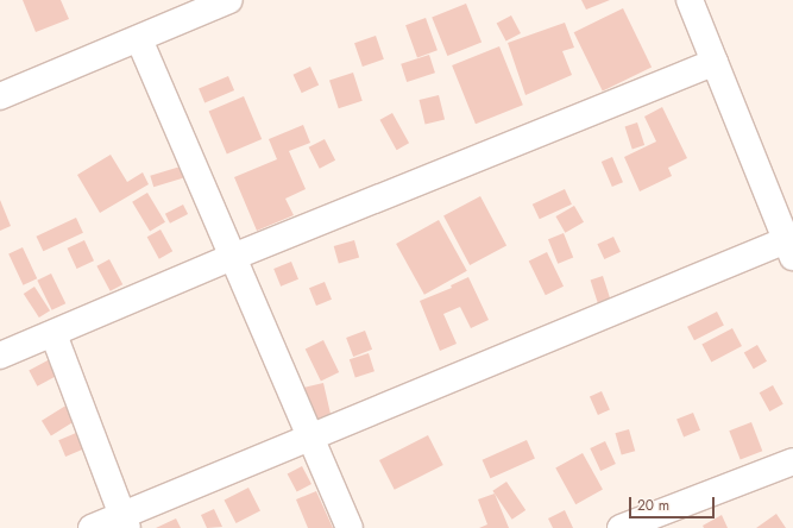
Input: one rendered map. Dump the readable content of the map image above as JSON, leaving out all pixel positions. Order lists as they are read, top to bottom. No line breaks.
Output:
{"scale_bar":"20 m"}
